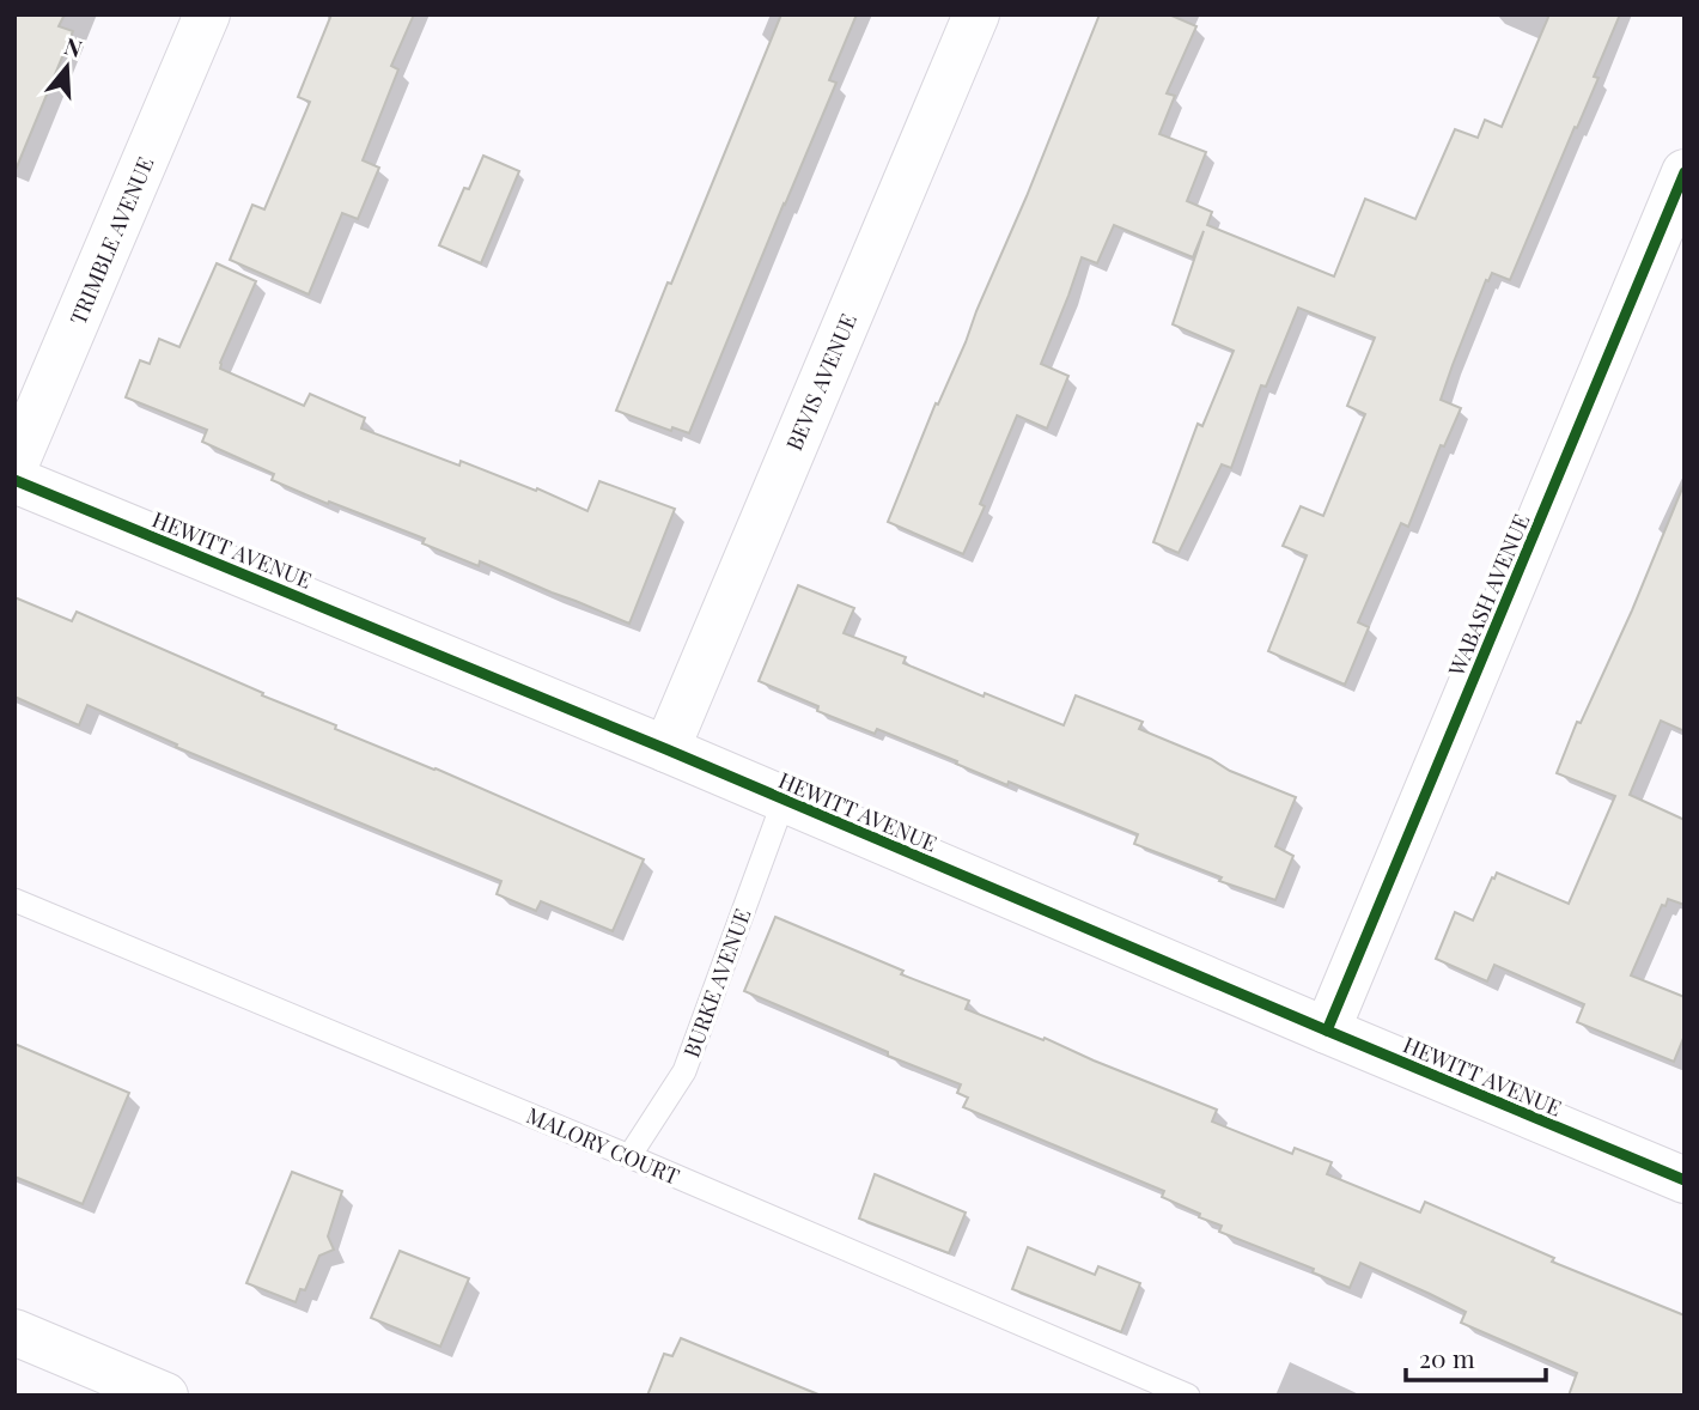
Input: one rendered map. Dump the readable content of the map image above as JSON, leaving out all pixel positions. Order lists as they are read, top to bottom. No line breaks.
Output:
{"streets":{"street":["TRIMBLE AVENUE","BEVIS AVENUE","HEWITT AVENUE","WABASH AVENUE"],"lane":["BURKE AVENUE","MALORY COURT"]},"crossings":[["BEVIS AVENUE","HEWITT AVENUE"],["HEWITT AVENUE","WABASH AVENUE"],["HEWITT AVENUE","BURKE AVENUE"],["BURKE AVENUE","MALORY COURT"]],"scale_bar":"20 m","north":"top"}
